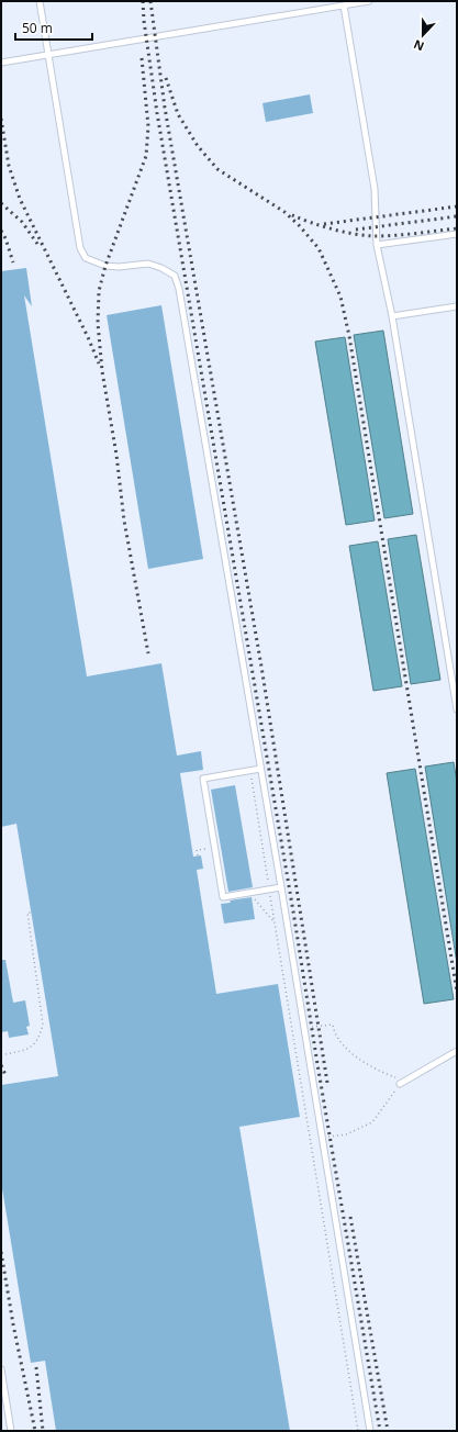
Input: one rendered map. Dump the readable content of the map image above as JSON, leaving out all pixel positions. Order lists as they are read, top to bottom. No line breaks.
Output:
{"scale_bar":"50 m","north":"bottom"}
